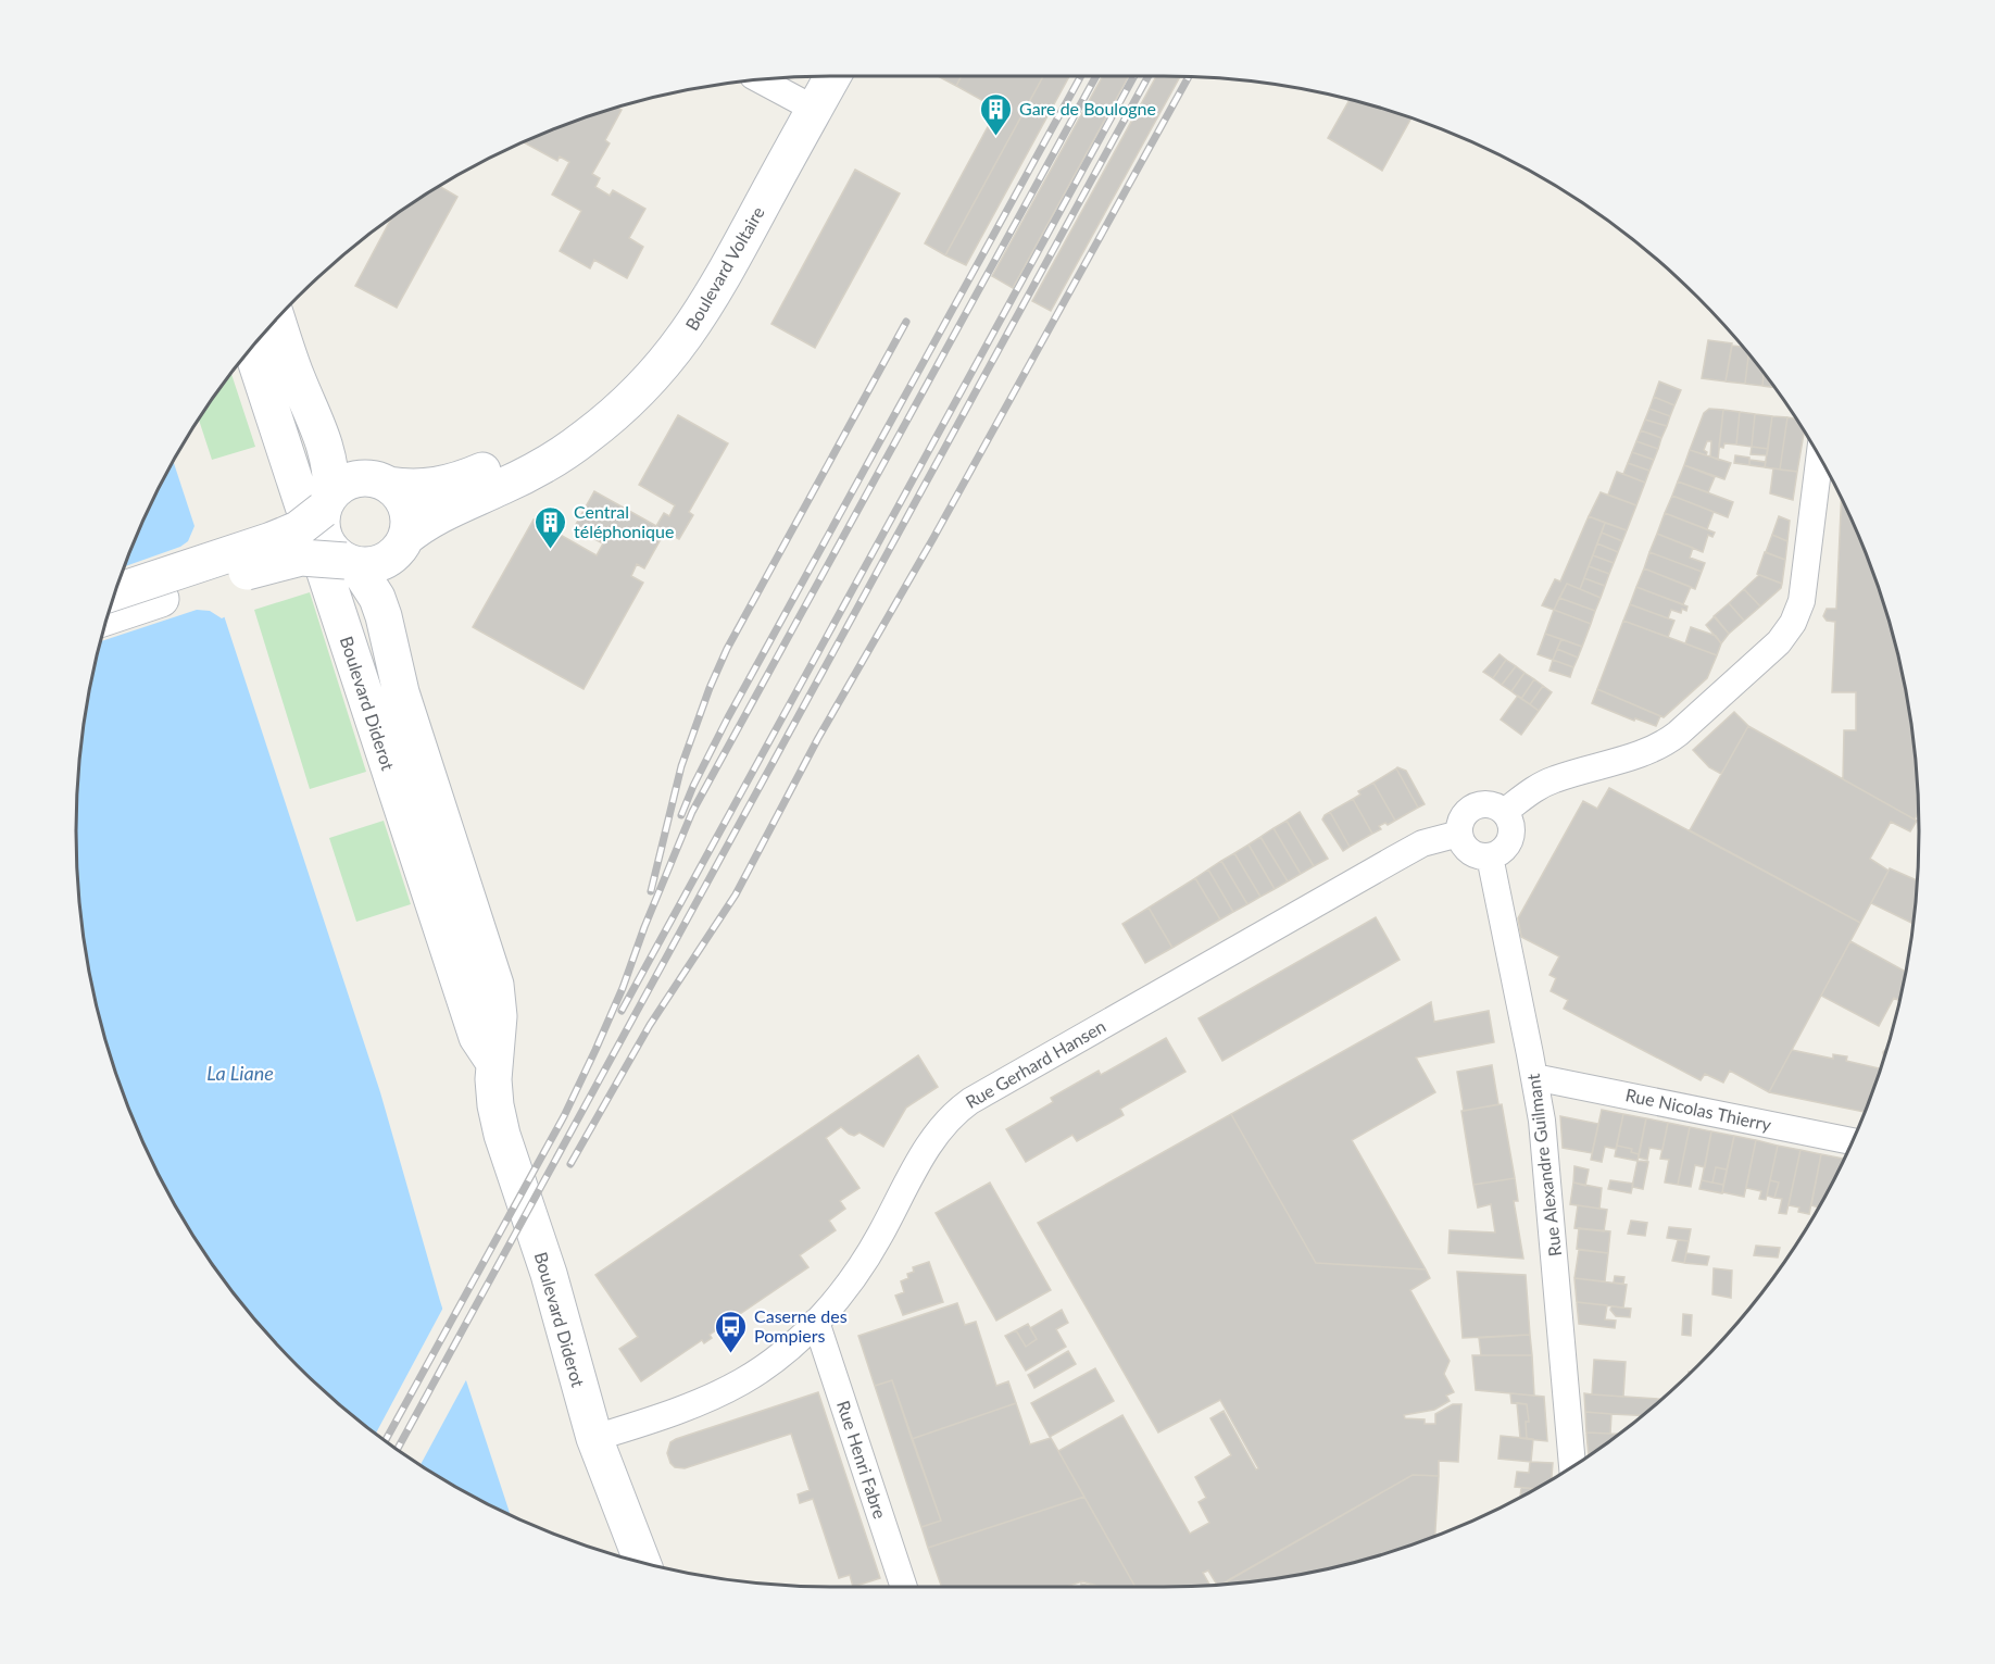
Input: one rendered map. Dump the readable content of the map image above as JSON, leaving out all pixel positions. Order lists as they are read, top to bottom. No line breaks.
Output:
{"streets":{"street":["Boulevard Voltaire","Boulevard Diderot","Rue Gerhard Hansen","Rue Nicolas Thierry","Rue Alexandre Guilmant","Rue Henri Fabre"]},"crossings":[["Boulevard Voltaire","Boulevard Diderot"],["Boulevard Diderot","Rue Gerhard Hansen"],["Rue Gerhard Hansen","Rue Alexandre Guilmant"],["Rue Gerhard Hansen","Rue Henri Fabre"],["Rue Nicolas Thierry","Rue Alexandre Guilmant"]],"water":["La Liane"],"places":{"building":["Gare de Boulogne","Central téléphonique"],"bus stop":["Caserne des Pompiers"]}}
